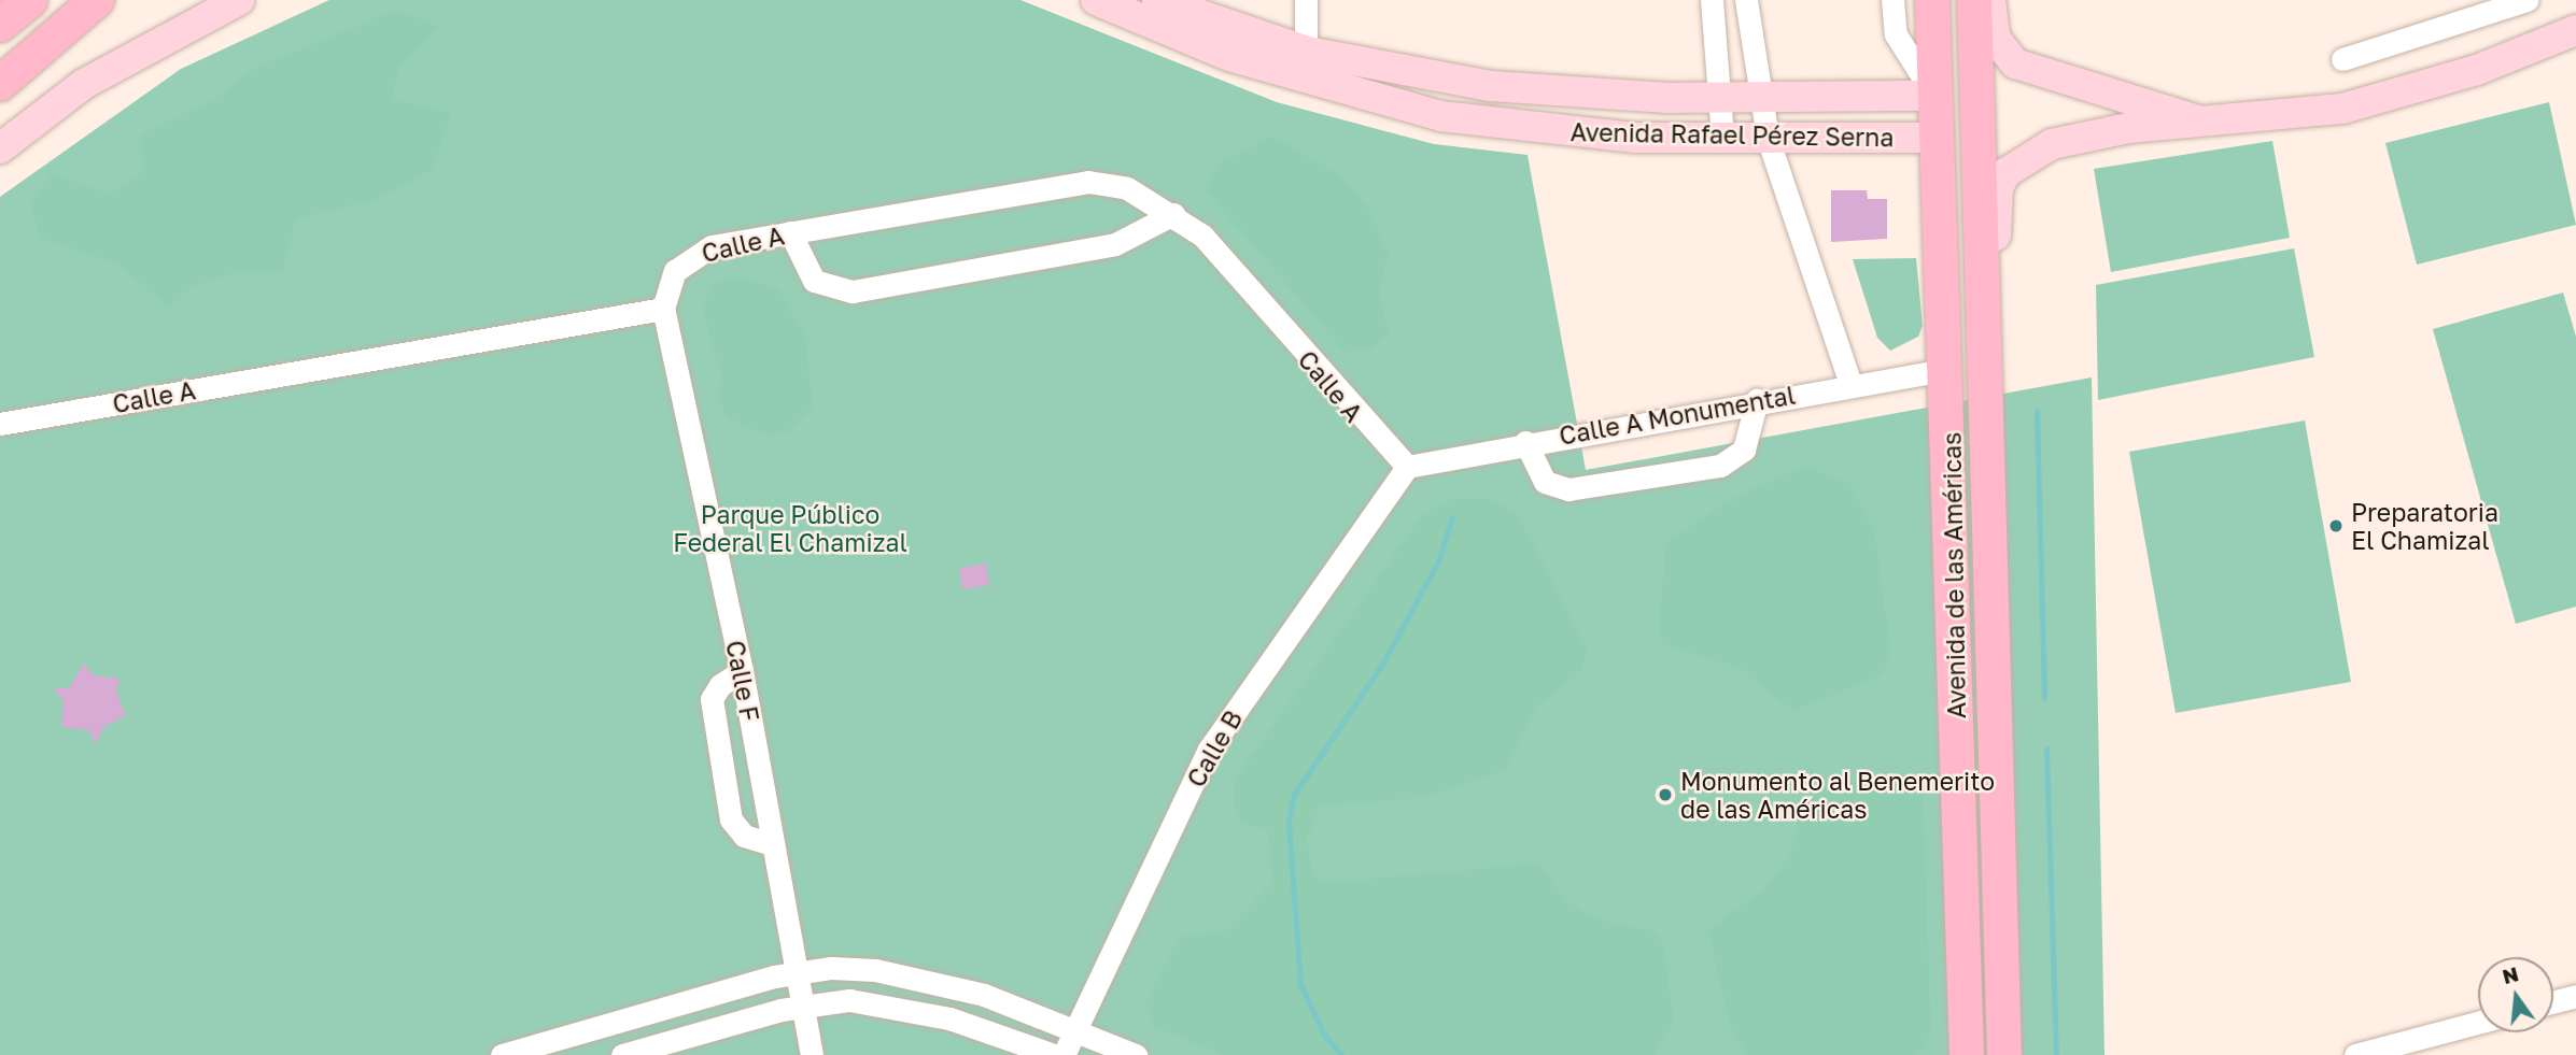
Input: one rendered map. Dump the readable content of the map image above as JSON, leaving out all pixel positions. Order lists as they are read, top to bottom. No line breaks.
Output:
{"streets":{"highway":["Avenida de las Américas"],"main road":["Avenida Rafael Pérez Serna"],"street":["Calle A","Calle A Monumental","Calle F","Calle B"]},"crossings":[["Avenida Rafael Pérez Serna","Avenida de las Américas"],["Calle A","Calle A Monumental"],["Calle A","Calle F"],["Calle A","Calle B"],["Calle A Monumental","Avenida de las Américas"],["Calle A Monumental","Calle B"]],"parks":["Parque Público Federal El Chamizal"],"places":["Preparatoria El Chamizal","Monumento al Benemerito de las Américas"],"north":"top"}
